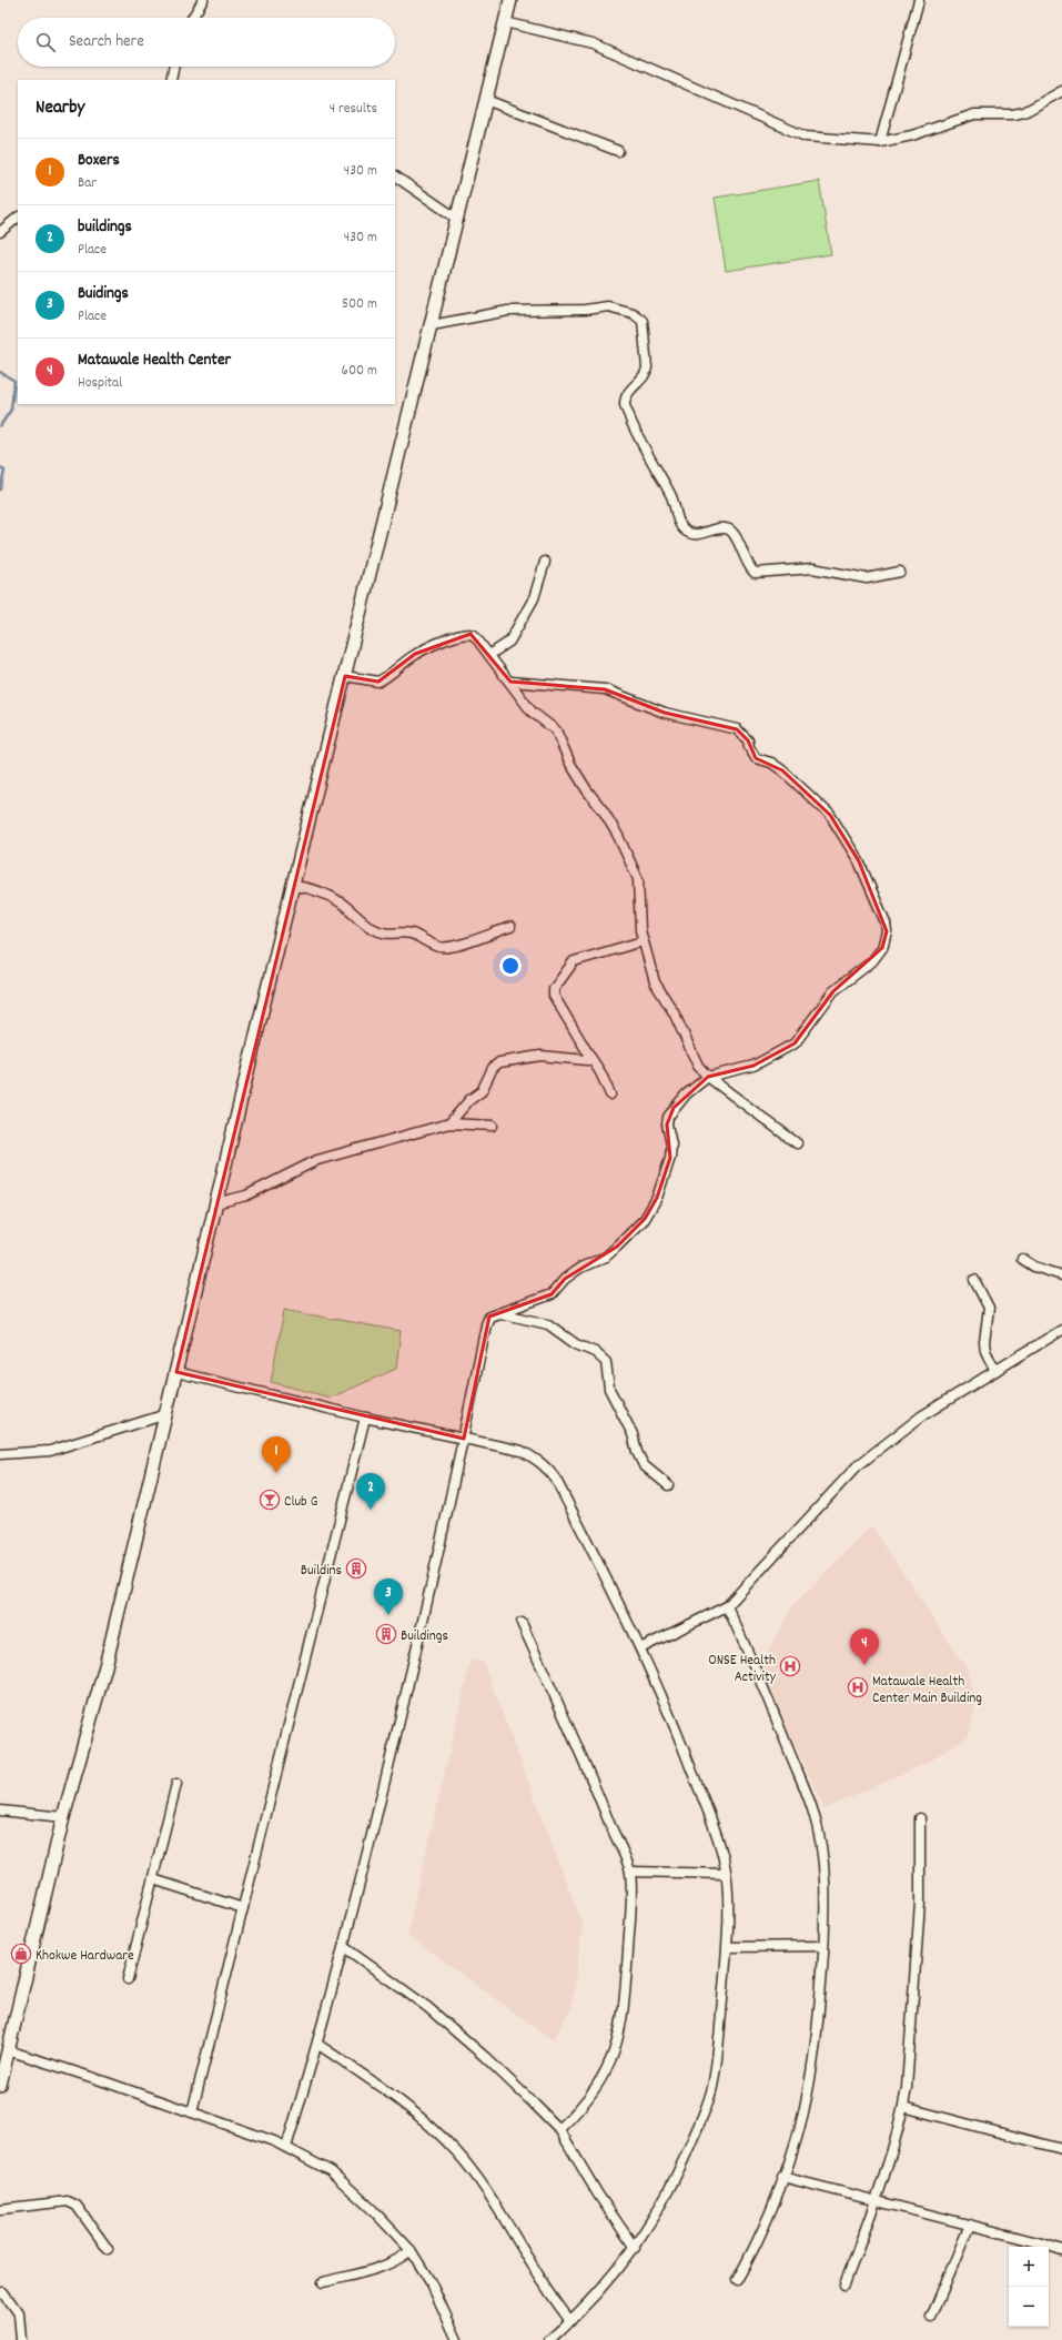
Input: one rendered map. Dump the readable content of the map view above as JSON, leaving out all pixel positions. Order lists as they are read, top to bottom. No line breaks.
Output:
{"places":{"bar":["Club G"],"building":["Buildins","Buildings"],"hospital":["ONSE Health Activity","Matawale Health Center Main Building"],"shop":["Khokwe Hardware"]},"page":{"search":"Search here","heading":["Nearby","4 results"],"list":[{"mark":"1","name":"Boxers","note":"Bar","value":"430 m"},{"mark":"2","name":"buildings","note":"Place","value":"430 m"},{"mark":"3","name":"Buidings","note":"Place","value":"500 m"},{"mark":"4","name":"Matawale Health Center","note":"Hospital","value":"600 m"}],"pins":["1","2","3","4"],"map_buttons":["+","−"]}}
